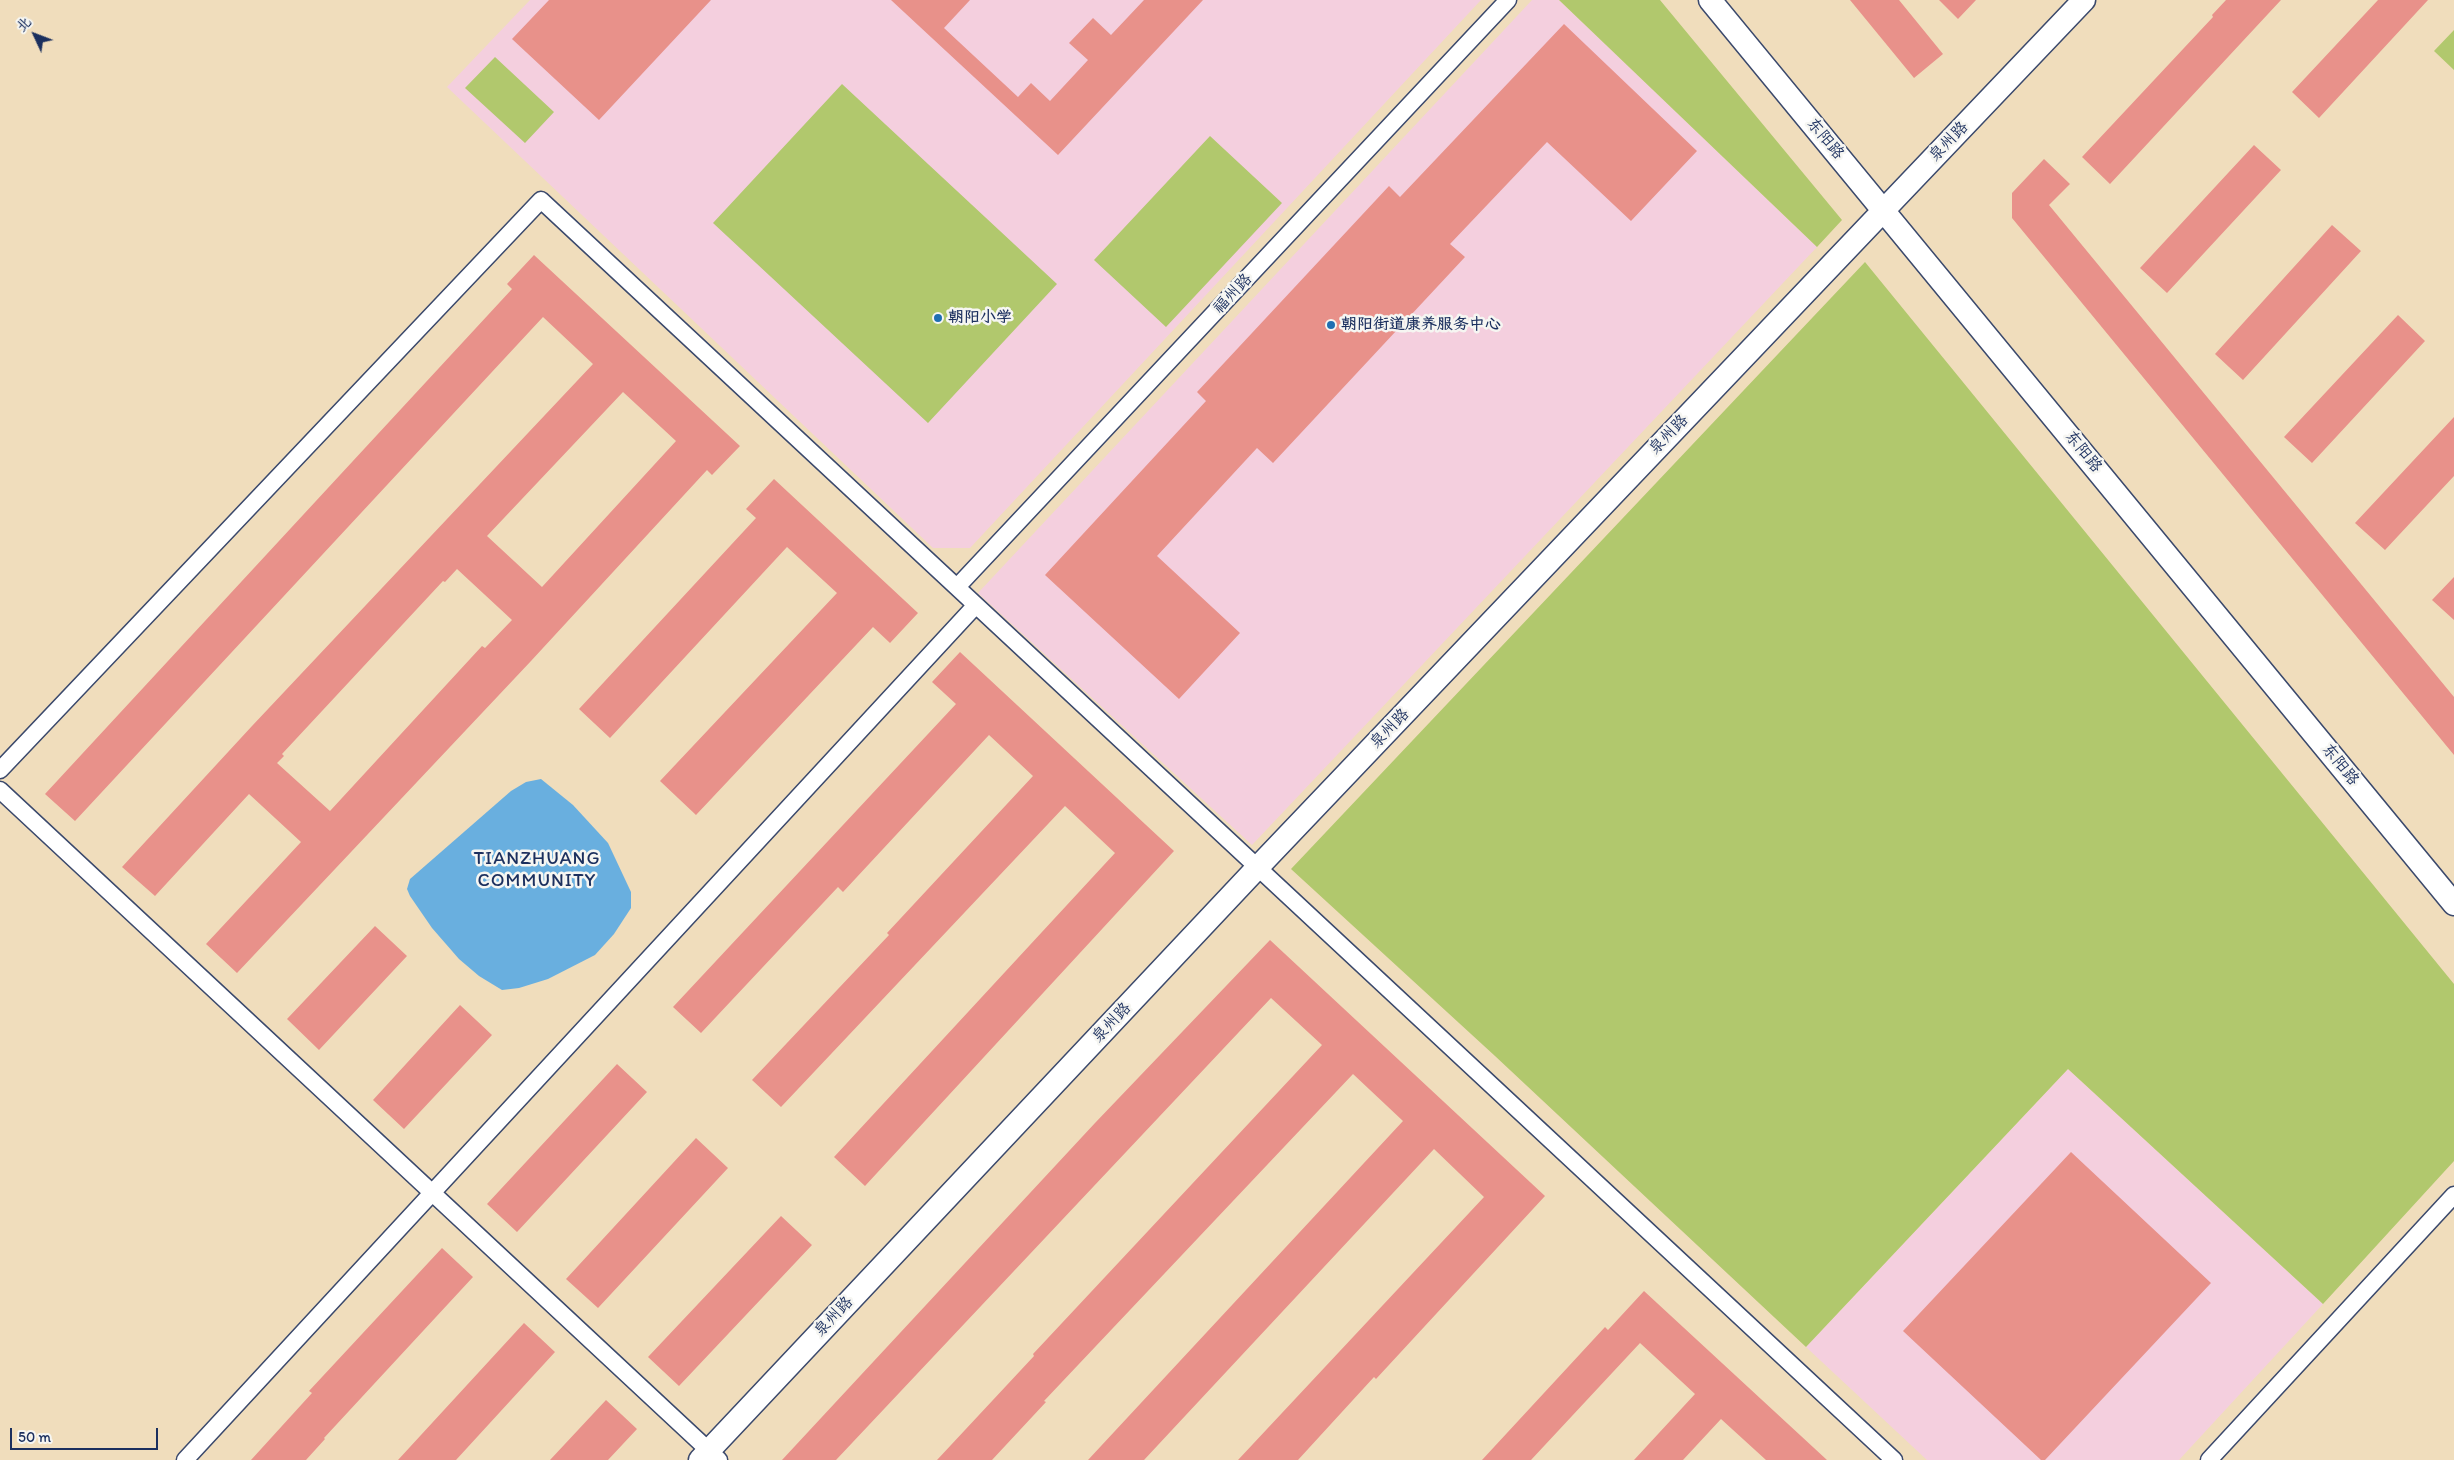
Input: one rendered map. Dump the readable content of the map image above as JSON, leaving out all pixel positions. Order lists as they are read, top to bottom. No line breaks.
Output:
{"streets":{"street":["东阳路","泉州路","福州路"]},"crossings":[["东阳路","泉州路"]],"districts":["TIANZHUANG COMMUNITY"],"places":["朝阳小学","朝阳街道康养服务中心"],"scale_bar":"50 m","north":"top left"}
